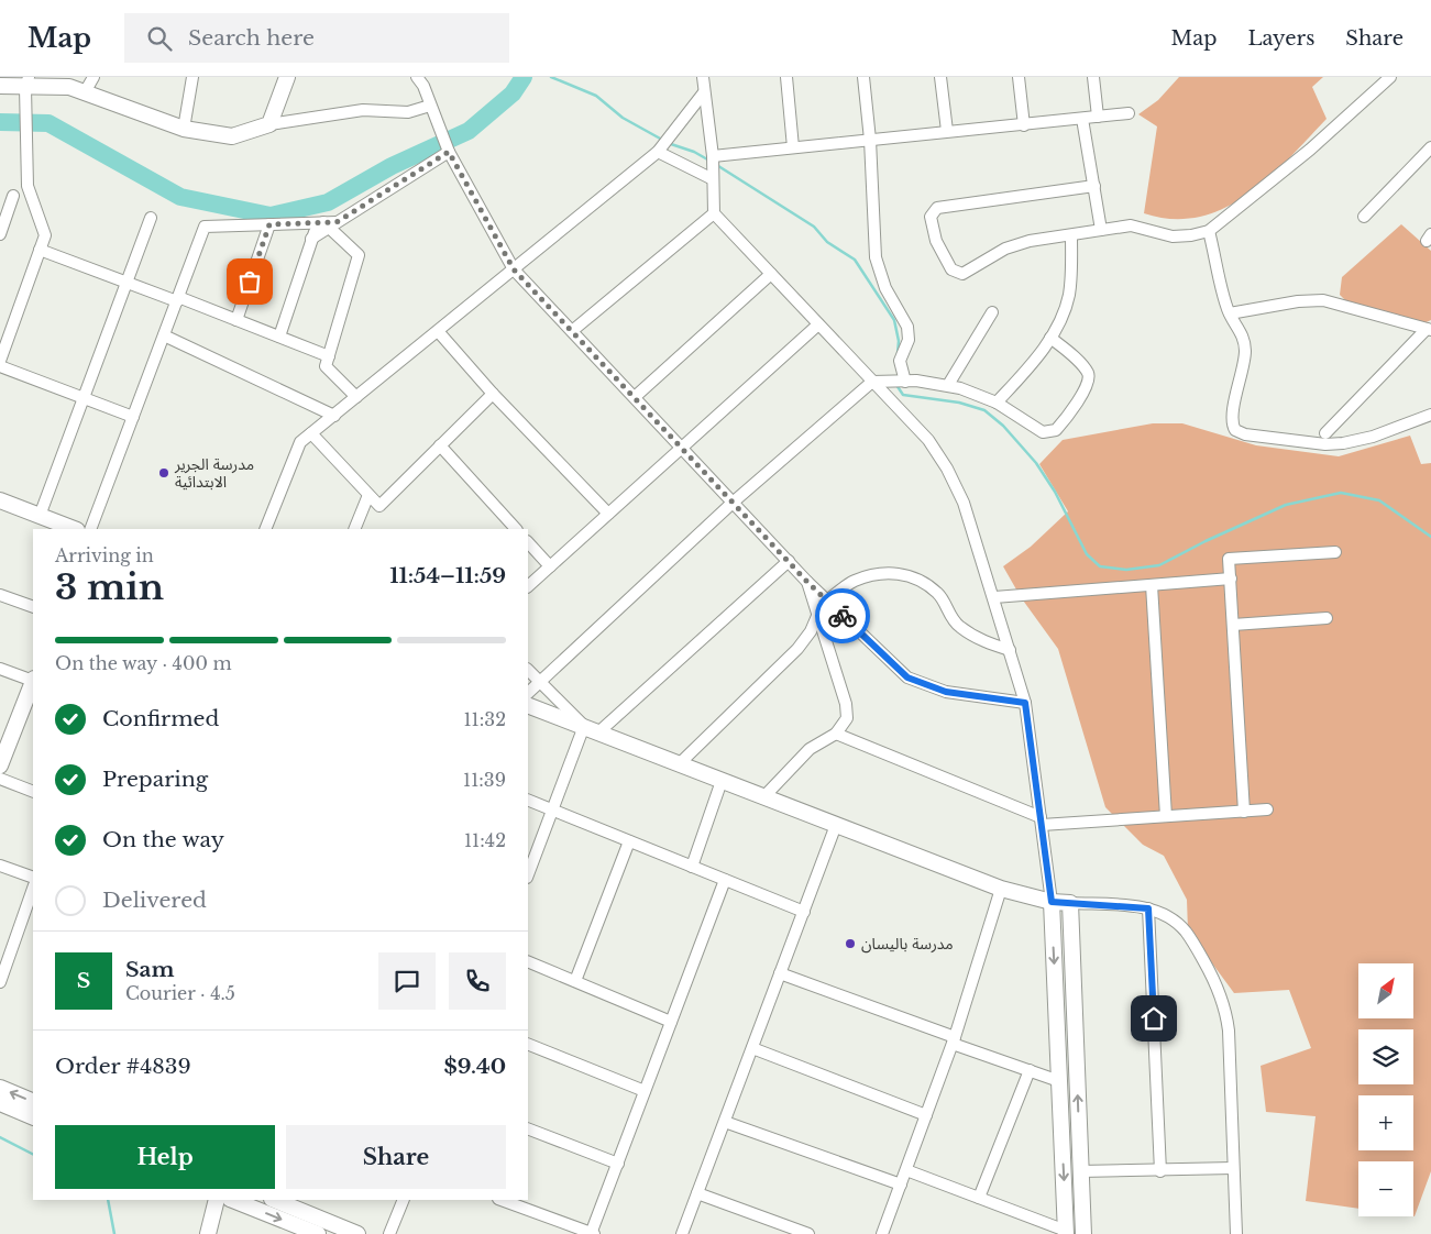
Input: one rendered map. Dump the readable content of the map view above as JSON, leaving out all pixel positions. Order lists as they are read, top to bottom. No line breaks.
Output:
{"places":["مدرسة الجرير الابتدائية","مدرسة بالیسان"],"north":"top right","page":{"header":"Map","search":"Search here","nav":["Map","Layers","Share"],"heading":["3 min","Arriving in","11:54–11:59"],"panel":["Sam","Courier · 4.5","Order #4839","$9.40"],"bar":"On the way · 400 m","list":[["Confirmed","11:32"],["Preparing","11:39"],["On the way","11:42"],"Delivered"],"round":"S","map_buttons":["+","−"],"buttons":["Help","Share"]}}
